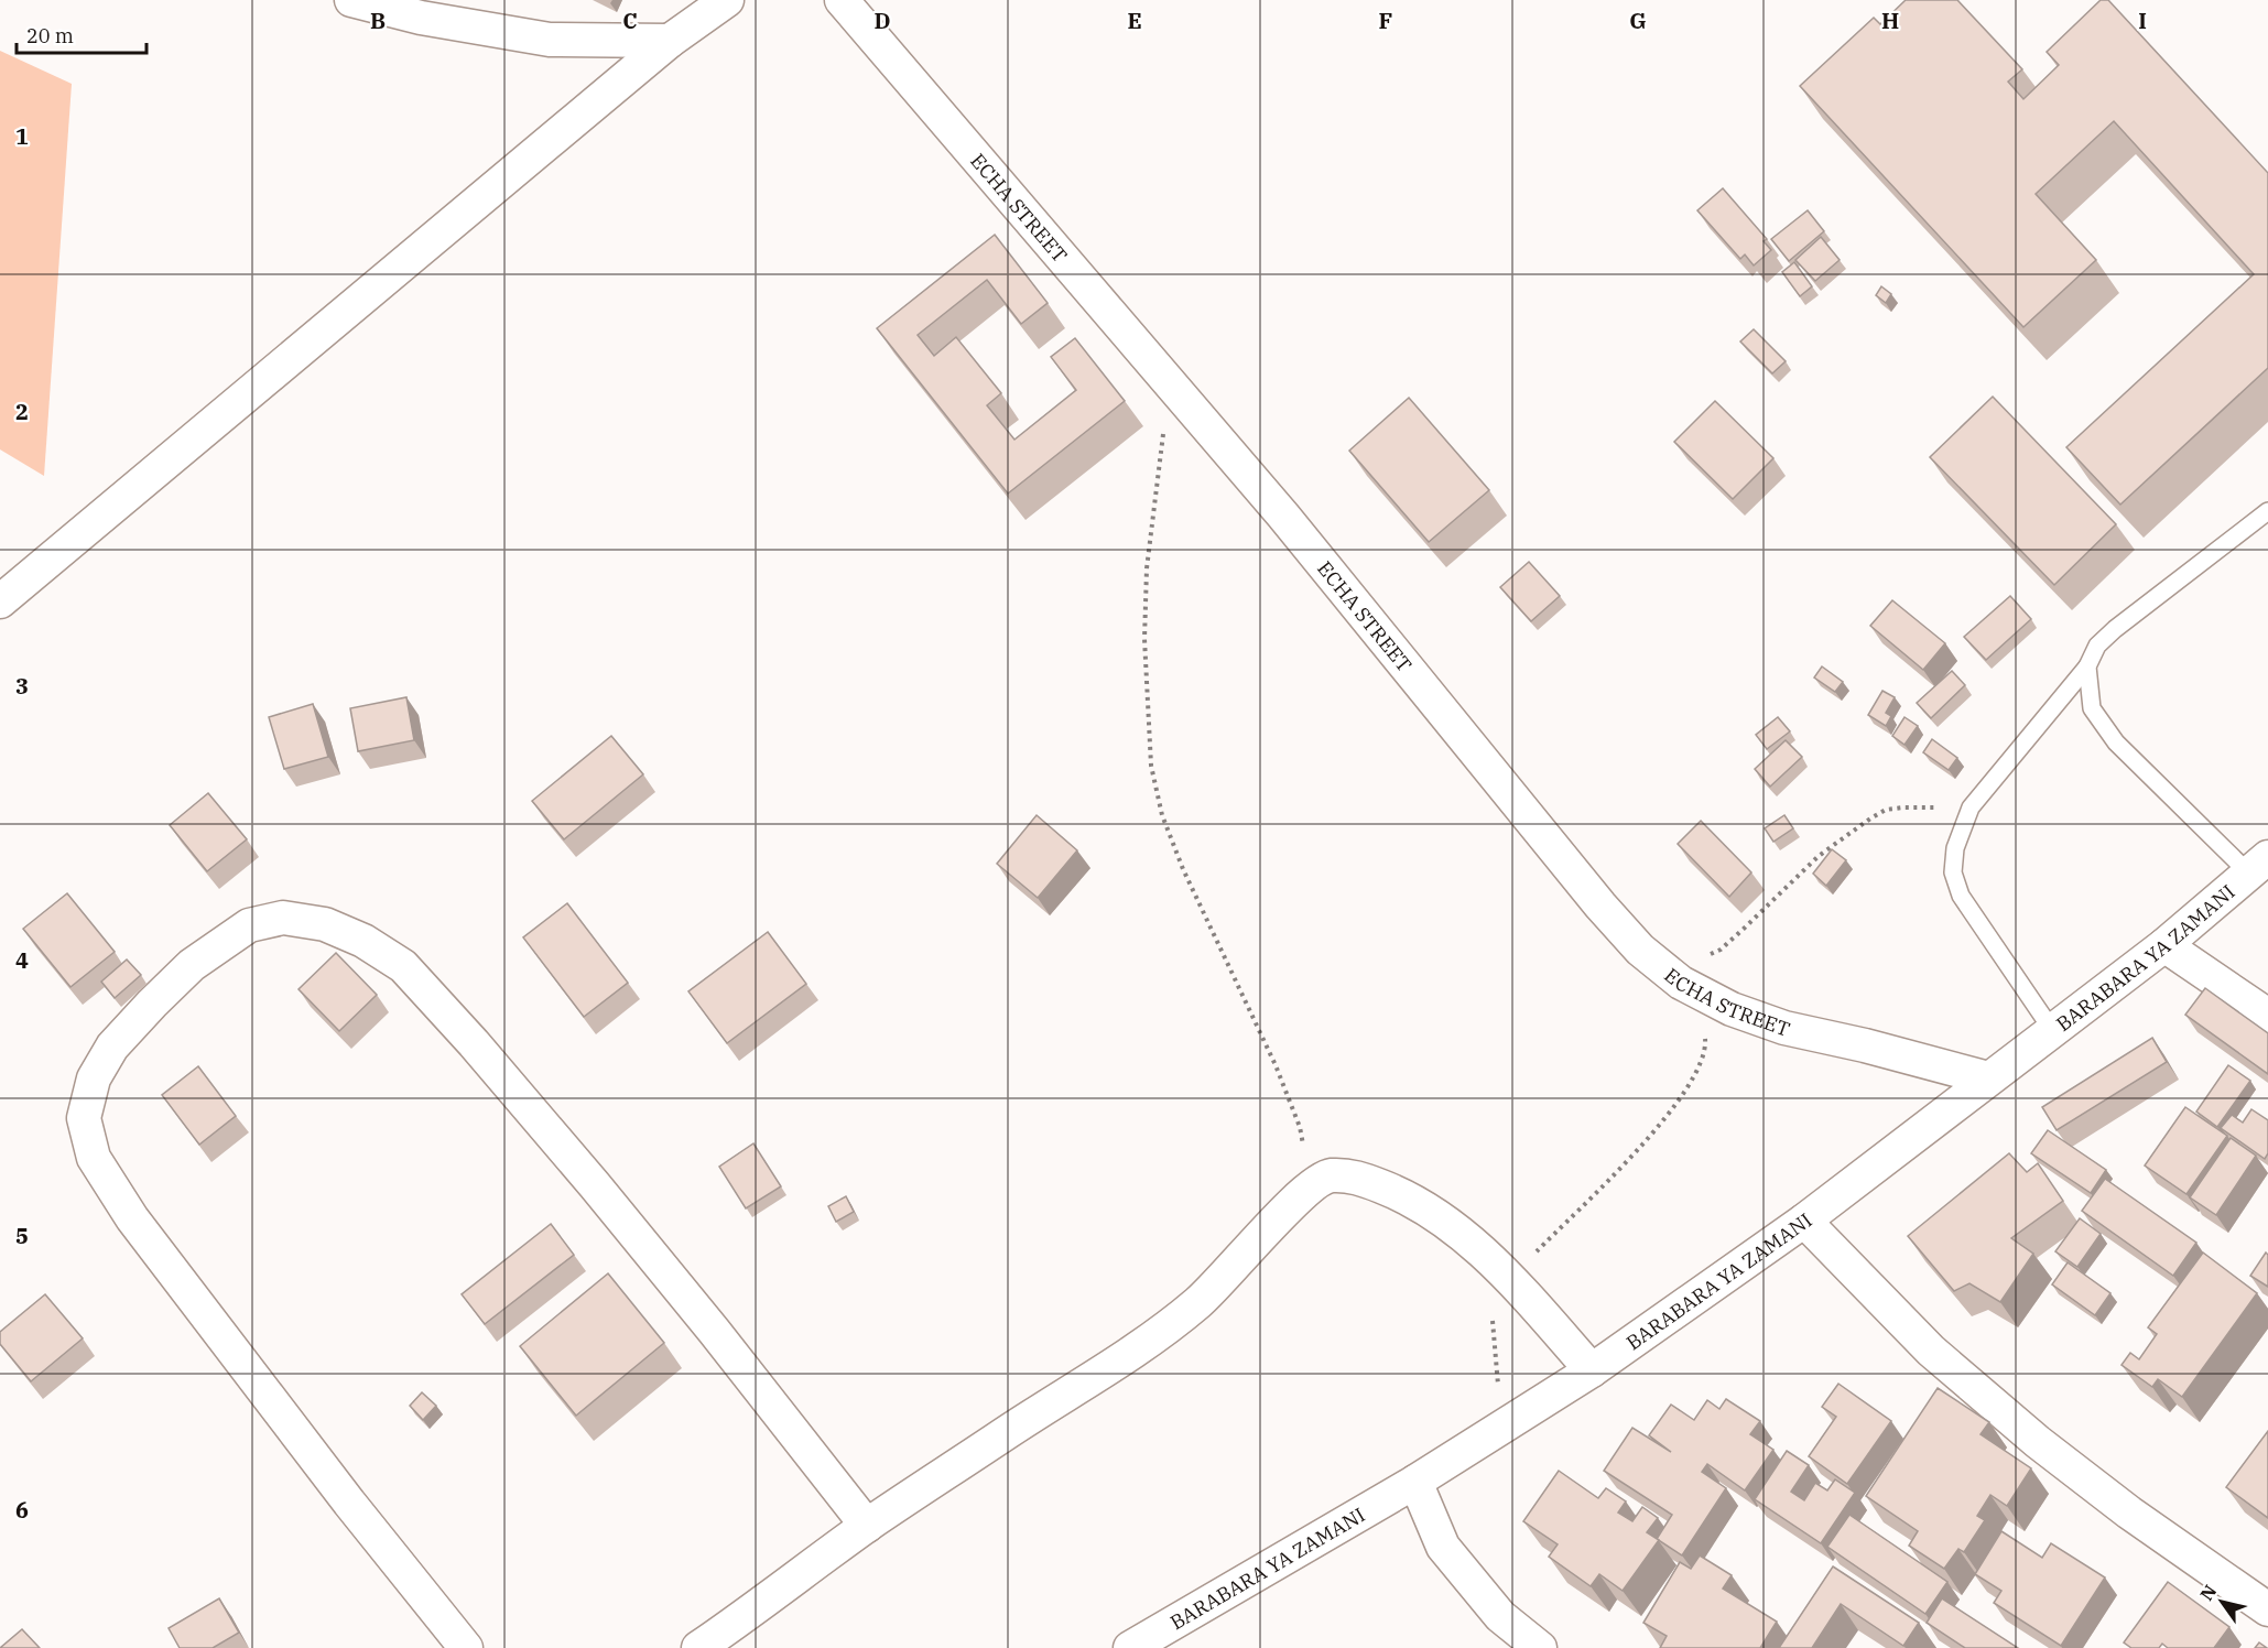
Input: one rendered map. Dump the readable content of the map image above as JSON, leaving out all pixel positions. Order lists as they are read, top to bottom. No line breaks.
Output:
{"streets":{"street":["ECHA STREET","BARABARA YA ZAMANI"]},"crossings":[["ECHA STREET","BARABARA YA ZAMANI"]],"scale_bar":"20 m","north":"top left","grid":{"columns":["B","C","D","E","F","G","H","I"],"rows":["1","2","3","4","5","6"]}}
